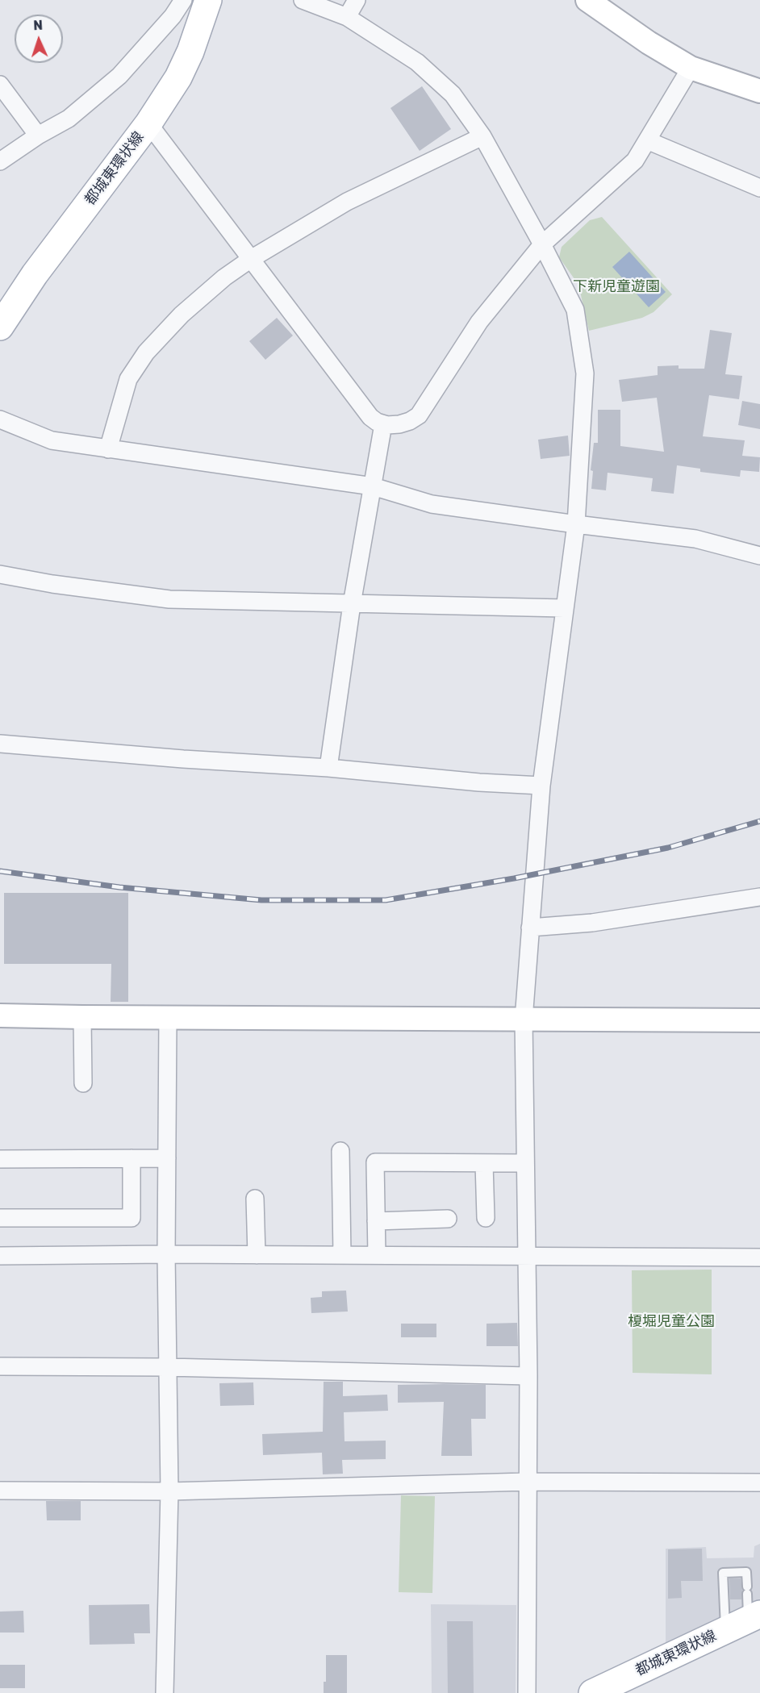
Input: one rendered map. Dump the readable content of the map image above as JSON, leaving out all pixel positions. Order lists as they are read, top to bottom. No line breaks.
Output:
{"streets":{"main road":["都城東環状線"]},"parks":["下新児童遊園","榎堀児童公園"],"north":"top"}
